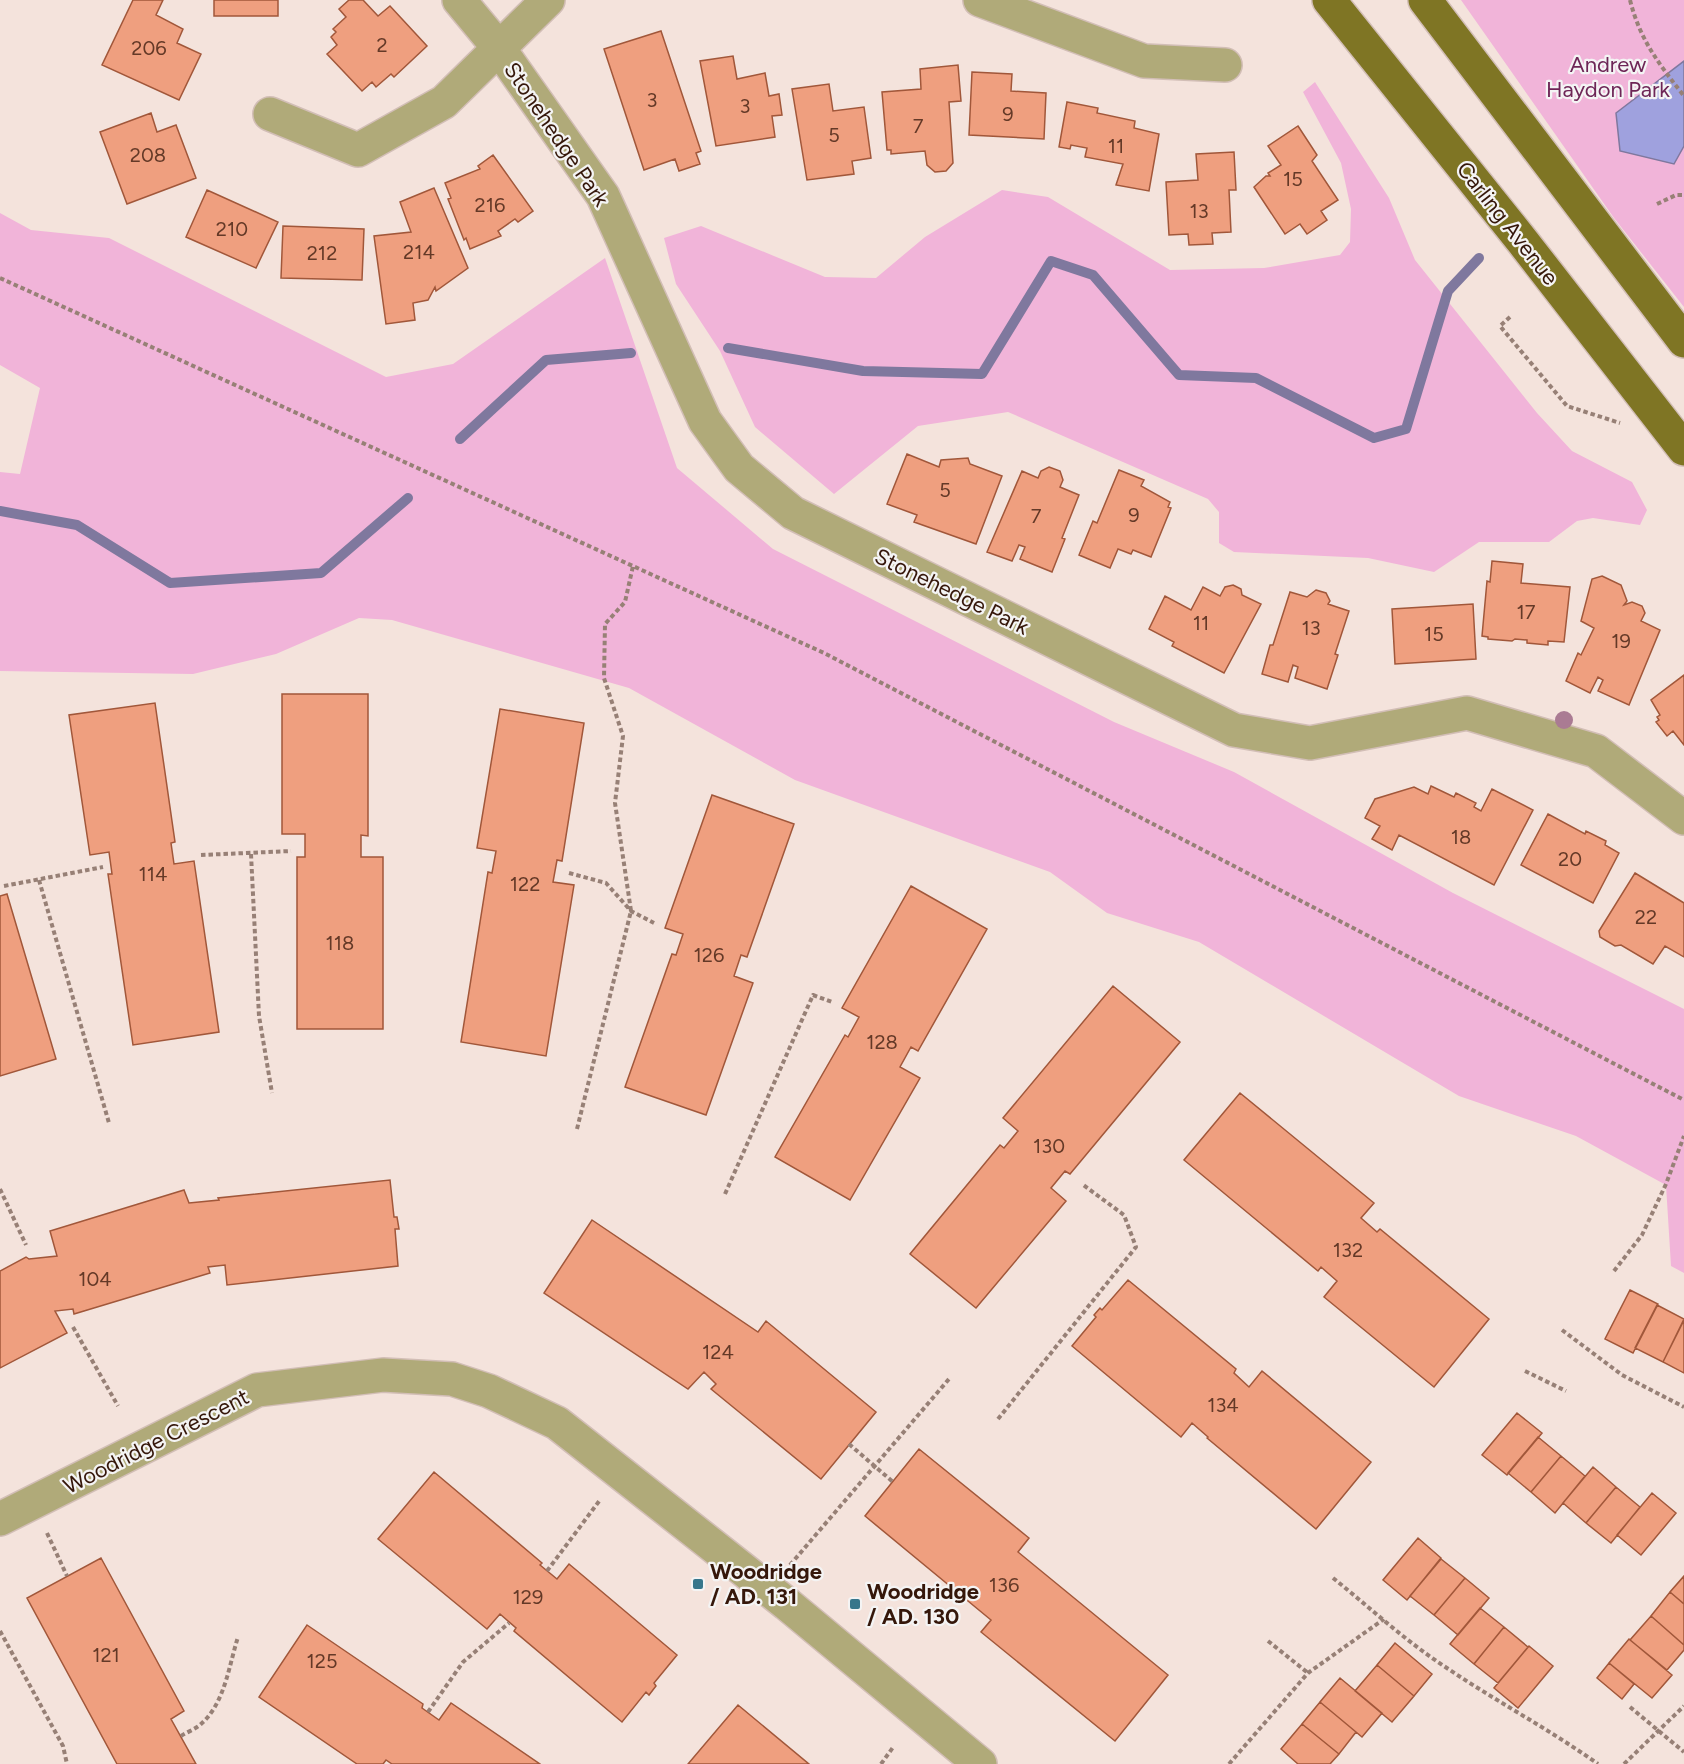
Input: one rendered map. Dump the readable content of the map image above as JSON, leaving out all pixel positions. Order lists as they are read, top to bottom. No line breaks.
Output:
{"streets":{"main road":["Carling Avenue"],"street":["Stonehedge Park","Woodridge Crescent"]},"parks":["Andrew Haydon Park"],"places":{"transit":["Woodridge / AD. 131","Woodridge / AD. 130"]},"house_numbers":["2","206","3","3","9","7","5","11","208","15","216","13","210","214","212","5","9","7","17","11","13","15","19","18","20","114","122","22","118","126","128","130","132","104","124","134","136","129","121","125"]}
